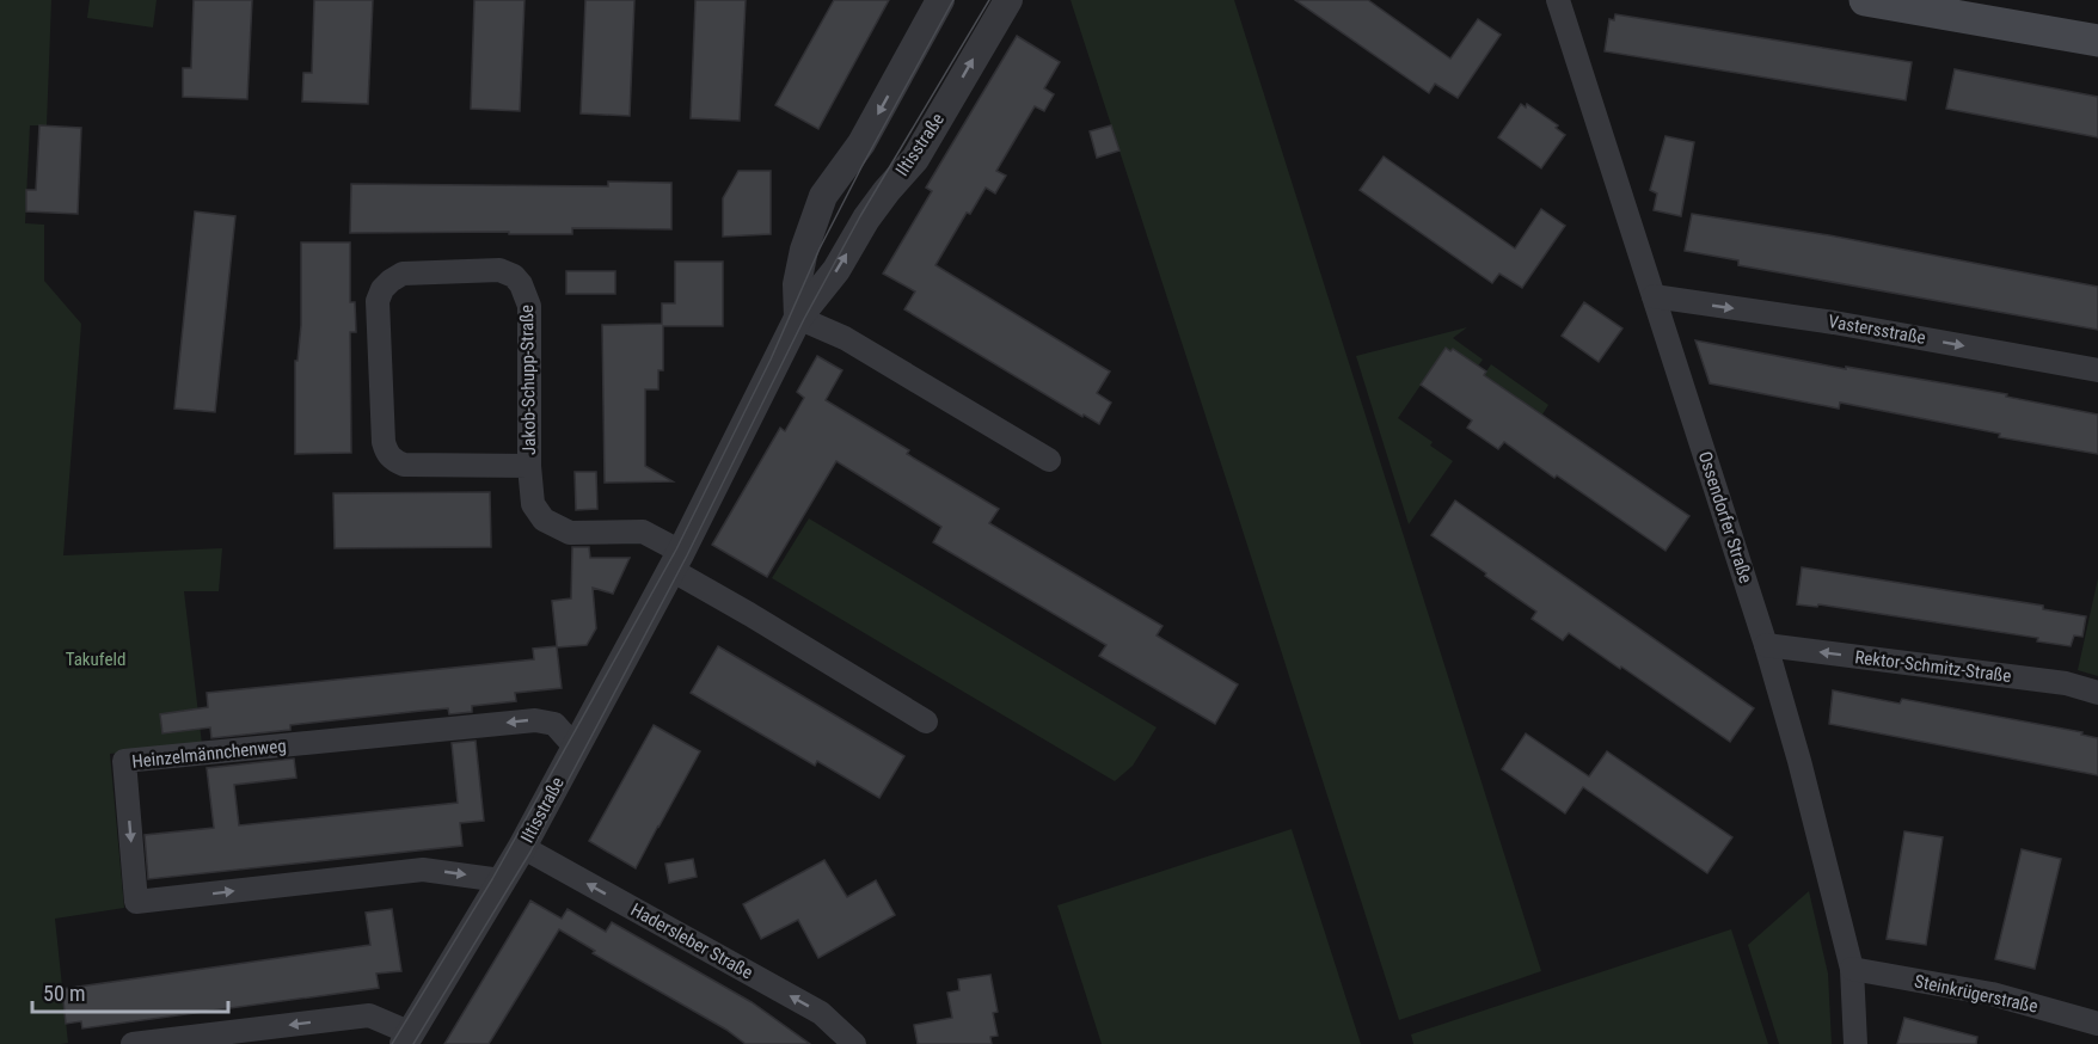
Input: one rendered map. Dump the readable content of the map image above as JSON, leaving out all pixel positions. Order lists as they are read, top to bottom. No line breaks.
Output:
{"streets":{"street":["Iltisstraße","Vastersstraße","Jakob-Schupp-Straße","Ossendorfer Straße","Rektor-Schmitz-Straße","Heinzelmännchenweg","Hadersleber Straße","Steinkrügerstraße"]},"crossings":[["Iltisstraße","Jakob-Schupp-Straße"],["Iltisstraße","Heinzelmännchenweg"],["Iltisstraße","Hadersleber Straße"],["Vastersstraße","Ossendorfer Straße"],["Ossendorfer Straße","Rektor-Schmitz-Straße"],["Ossendorfer Straße","Steinkrügerstraße"]],"one_way":["Vastersstraße","Rektor-Schmitz-Straße","Hadersleber Straße"],"parks":["Takufeld"],"scale_bar":"50 m"}
